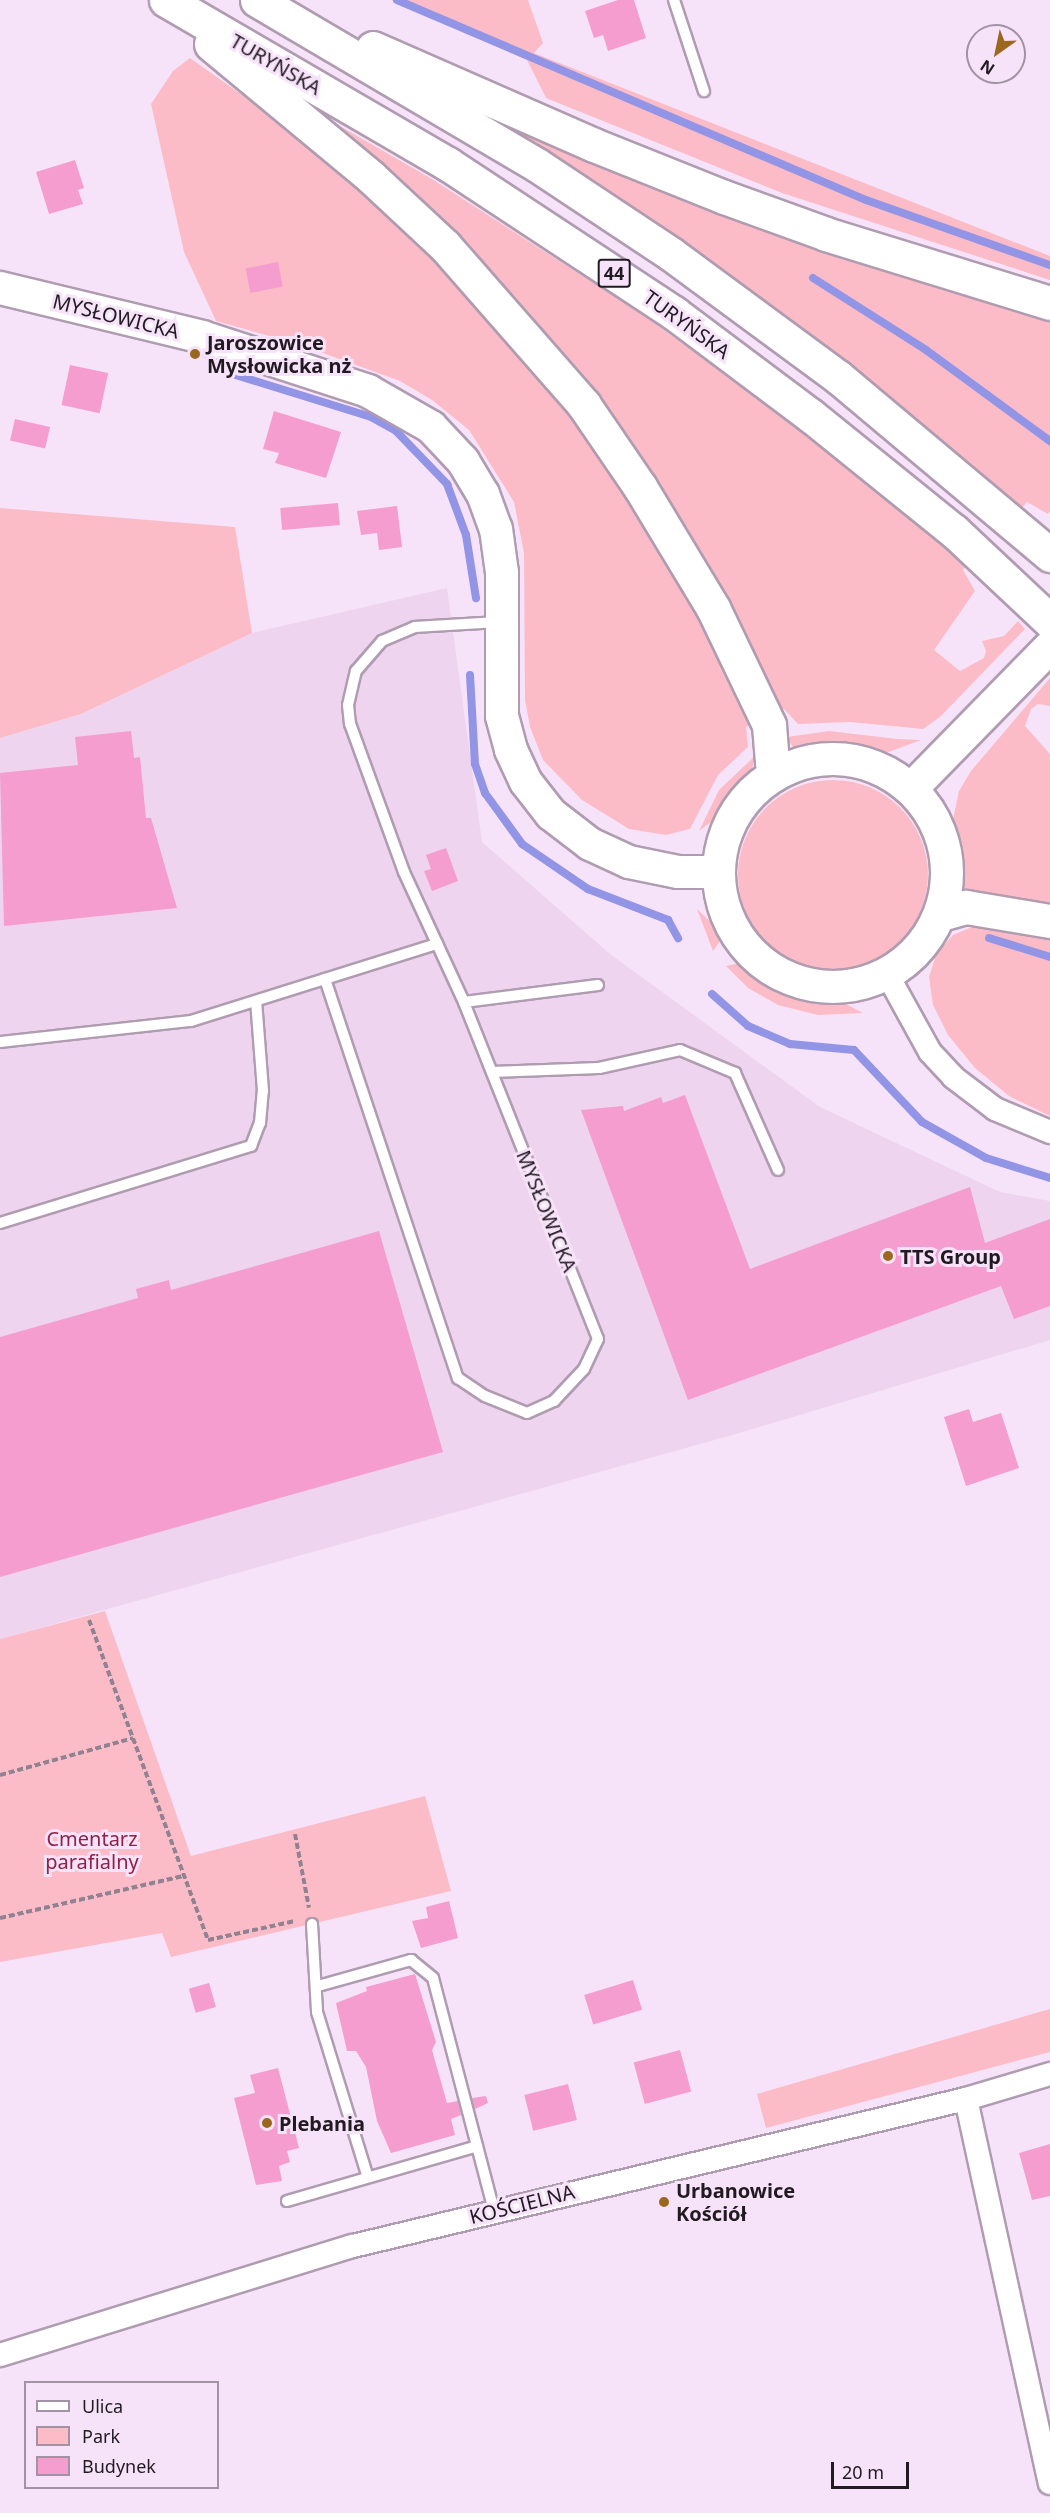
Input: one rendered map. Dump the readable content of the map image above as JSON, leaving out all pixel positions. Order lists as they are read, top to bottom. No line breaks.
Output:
{"streets":{"highway":["TURYŃSKA","44"],"street":["MYSŁOWICKA","KOŚCIELNA"]},"parks":["Cmentarz parafialny"],"places":["Jaroszowice Mysłowicka nż","TTS Group","Plebania","Urbanowice Kościół"],"legend":["Ulica","Park","Budynek"],"scale_bar":"20 m","north":"bottom left"}
